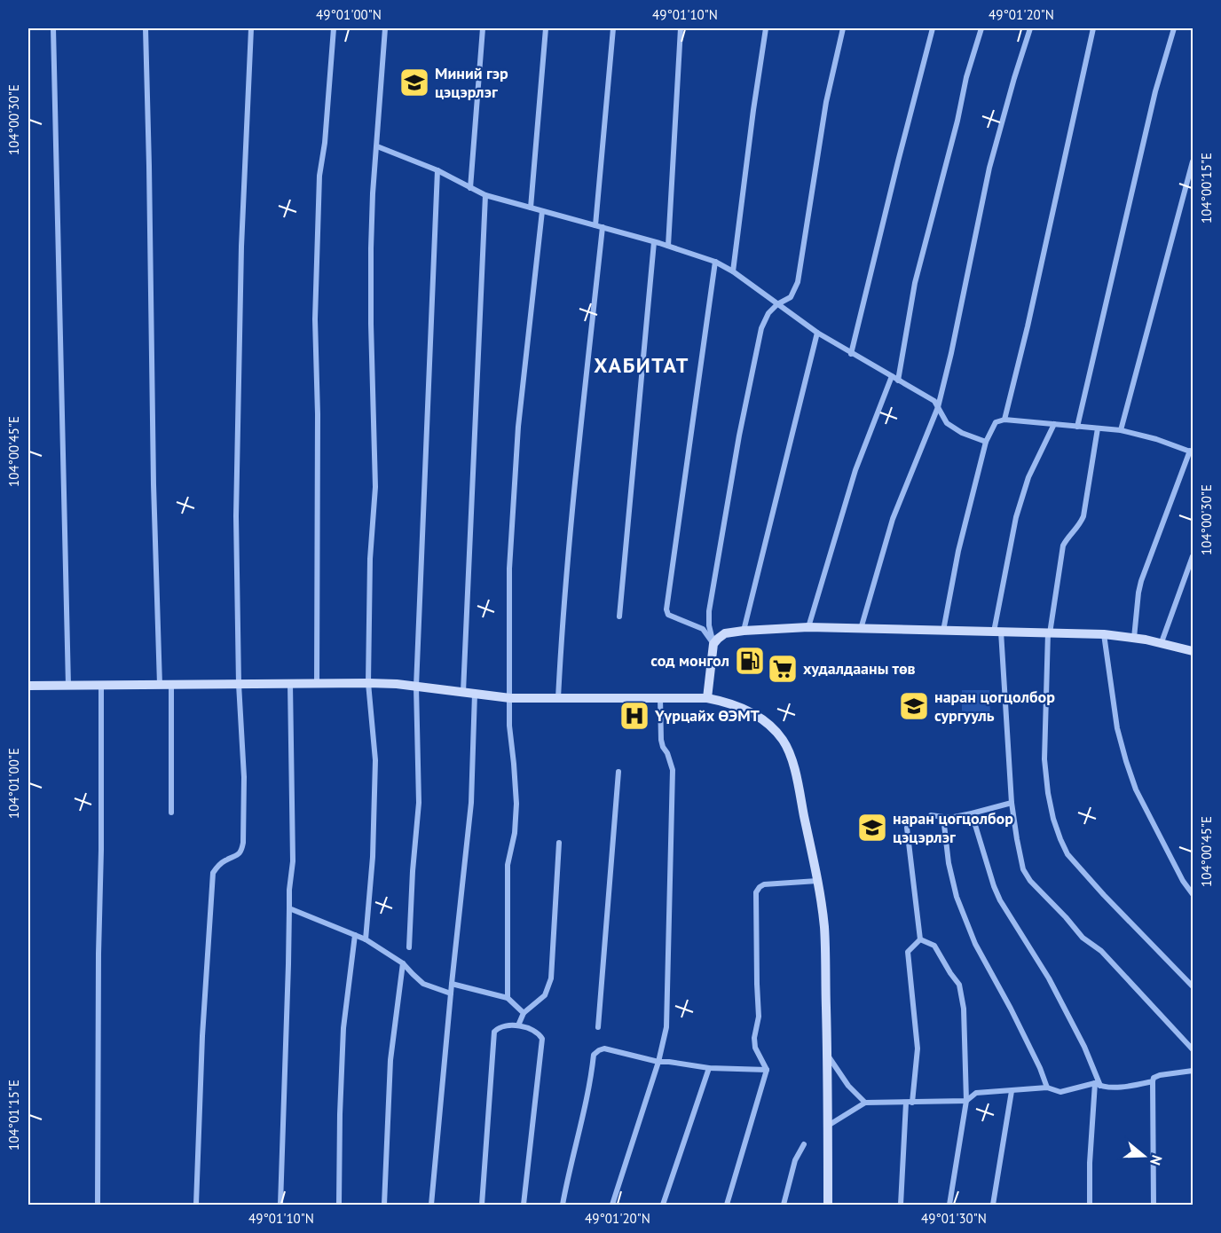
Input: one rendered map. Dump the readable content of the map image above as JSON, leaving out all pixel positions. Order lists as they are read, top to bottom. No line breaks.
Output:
{"districts":["ХАБИТАТ"],"places":{"school or university":["Миний гэр цэцэрлэг","наран цогцолбор сургууль","наран цогцолбор цэцэрлэг"],"fuel station":["сод монгол"],"supermarket":["худалдааны төв"],"hospital":["Үүрцайх ӨЭМТ"]},"north":"right","coordinates":["49°01'00\"N","49°01'10\"N","49°01'20\"N","104°00'30\"E","104°00'15\"E","104°00'45\"E","104°01'00\"E","104°01'15\"E","49°01'30\"N"]}
